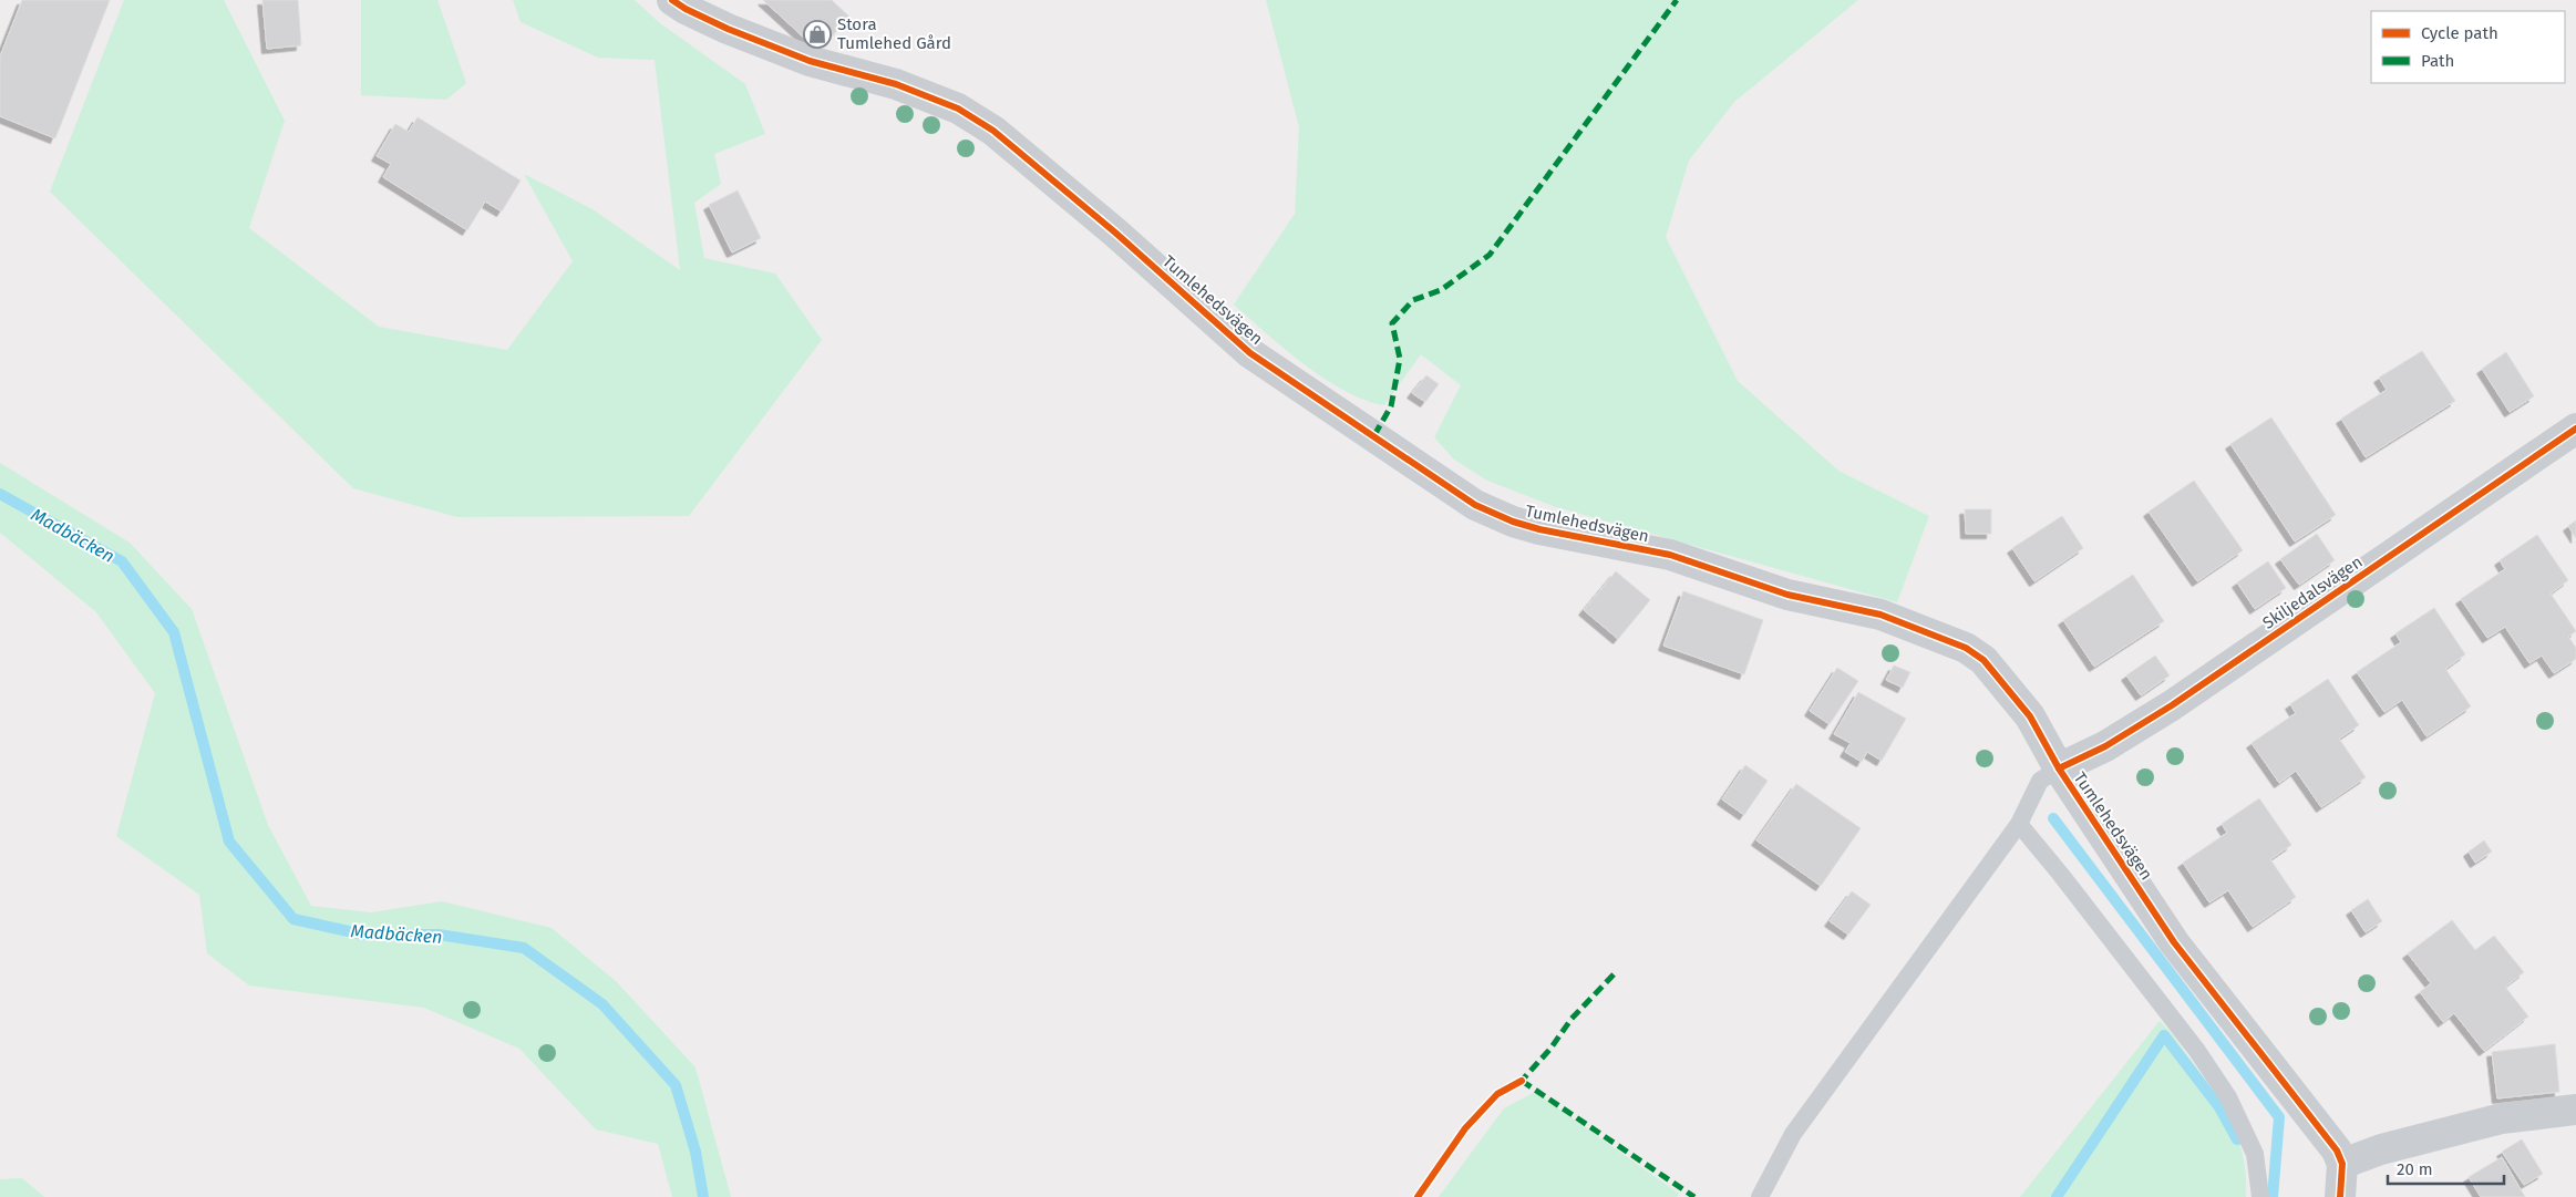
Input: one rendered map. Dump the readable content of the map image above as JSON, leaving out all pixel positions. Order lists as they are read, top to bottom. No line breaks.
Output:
{"streets":{"street":["Tumlehedsvägen","Skiljedalsvägen"]},"crossings":[["Tumlehedsvägen","Skiljedalsvägen"]],"water":["Madbäcken"],"places":{"shop":["Stora Tumlehed Gård"]},"legend":["Cycle path","Path"],"scale_bar":"20 m"}
